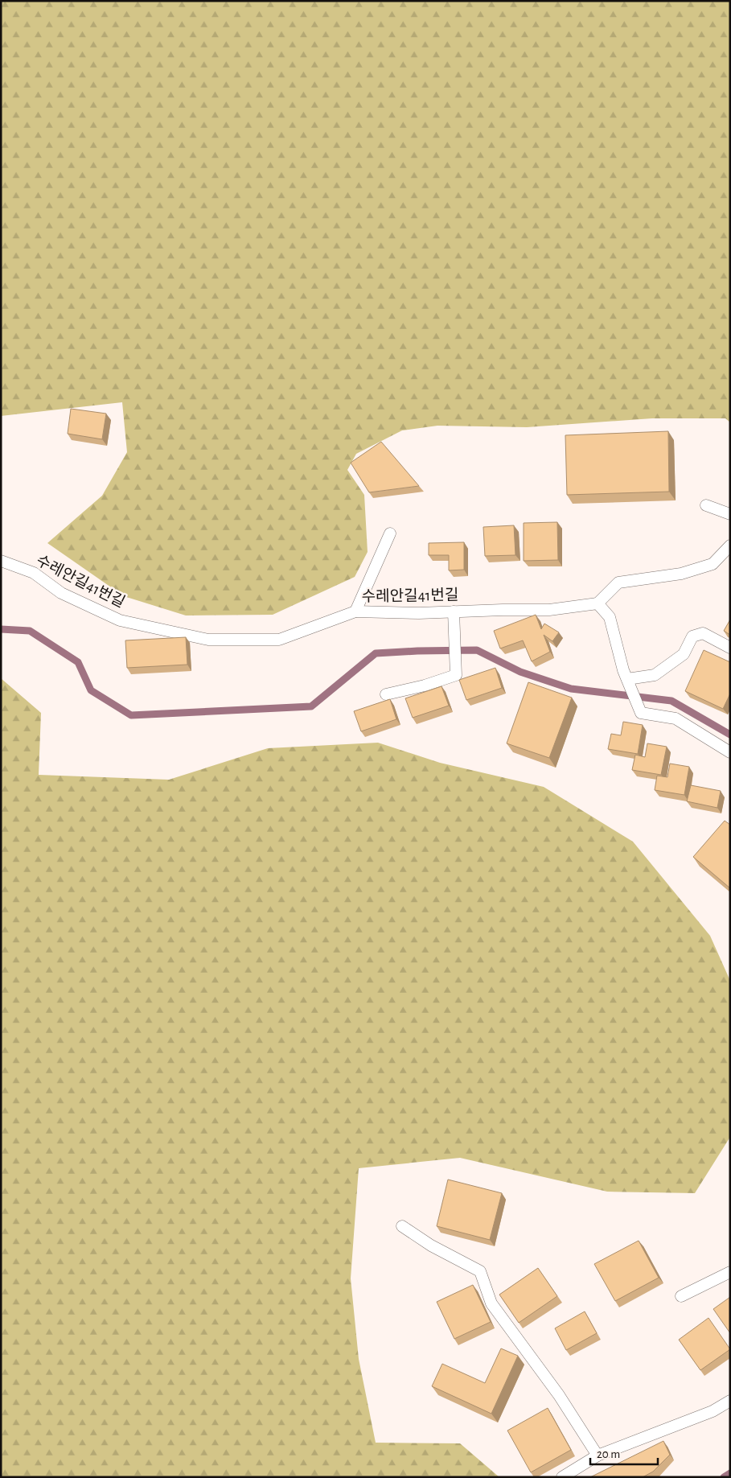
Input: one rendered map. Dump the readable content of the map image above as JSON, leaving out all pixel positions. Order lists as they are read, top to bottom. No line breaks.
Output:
{"streets":{"lane":["수레안길41번길"]},"scale_bar":"20 m"}
